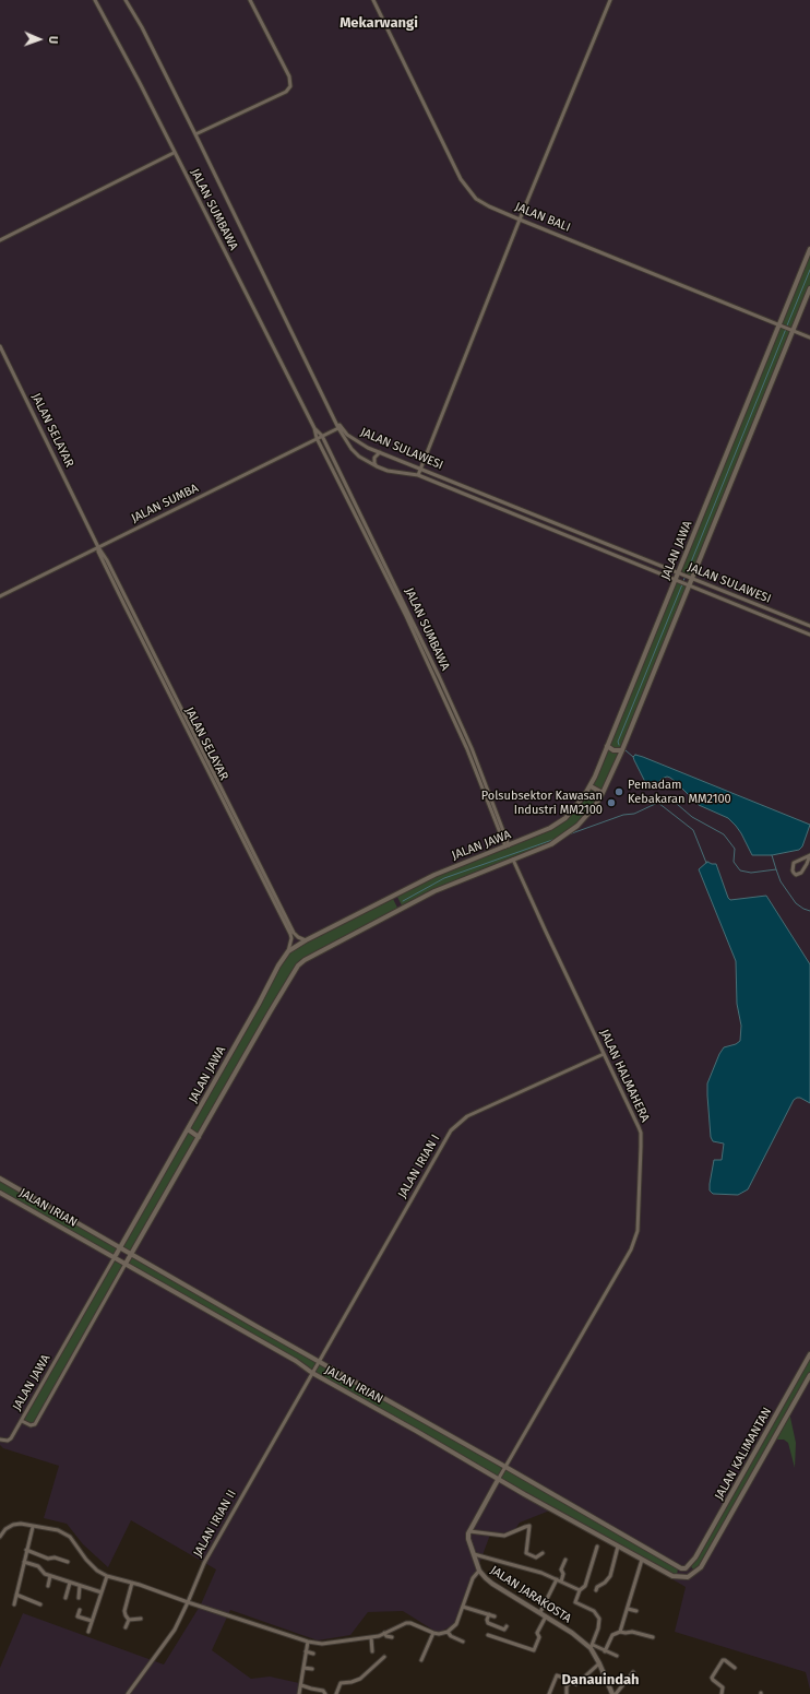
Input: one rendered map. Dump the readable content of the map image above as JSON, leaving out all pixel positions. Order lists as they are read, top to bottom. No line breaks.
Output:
{"streets":{"street":["JALAN SUMBAWA","JALAN BALI","JALAN SELAYAR","JALAN SULAWESI","JALAN SUMBA","JALAN JAWA","JALAN HALMAHERA","JALAN IRIAN I","JALAN IRIAN","JALAN KALIMANTAN","JALAN IRIAN II","JALAN JARAKOSTA"]},"crossings":[["JALAN SUMBAWA","JALAN SUMBA"],["JALAN SUMBAWA","JALAN JAWA"],["JALAN BALI","JALAN JAWA"],["JALAN SELAYAR","JALAN SUMBA"],["JALAN SELAYAR","JALAN JAWA"],["JALAN SULAWESI","JALAN SUMBA"],["JALAN SULAWESI","JALAN JAWA"],["JALAN JAWA","JALAN HALMAHERA"],["JALAN JAWA","JALAN IRIAN"],["JALAN HALMAHERA","JALAN IRIAN I"],["JALAN HALMAHERA","JALAN IRIAN"],["JALAN IRIAN I","JALAN IRIAN"],["JALAN IRIAN I","JALAN IRIAN II"],["JALAN IRIAN","JALAN IRIAN II"]],"districts":["Mekarwangi","Danauindah"],"places":["Pemadam Kebakaran MM2100","Polsubsektor Kawasan Industri MM2100"],"north":"right"}
